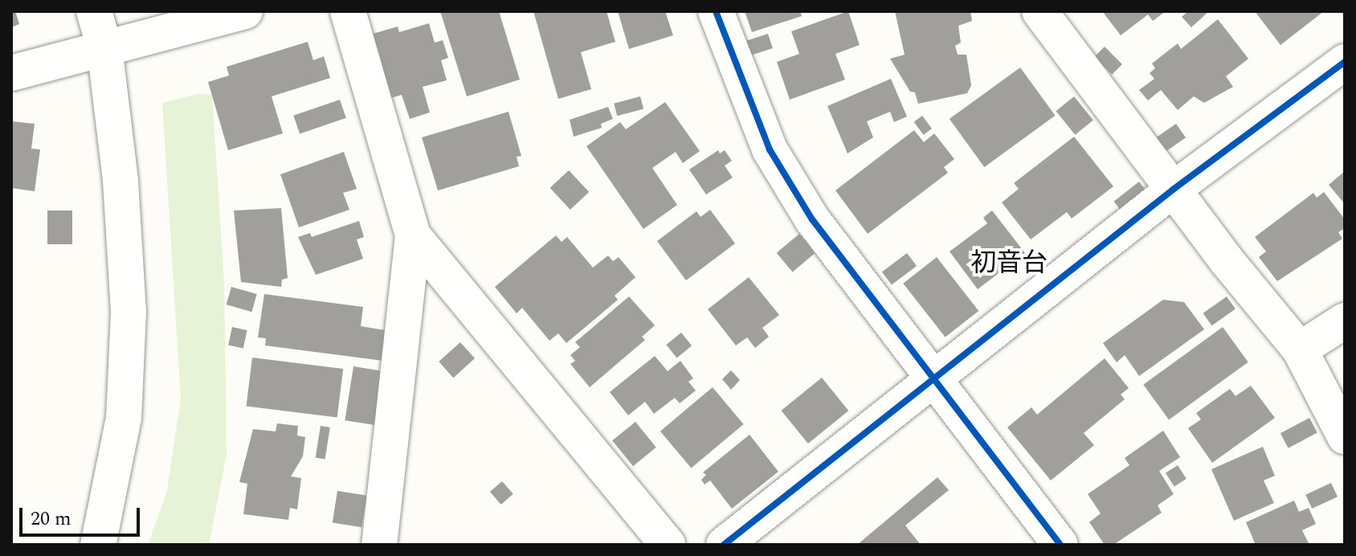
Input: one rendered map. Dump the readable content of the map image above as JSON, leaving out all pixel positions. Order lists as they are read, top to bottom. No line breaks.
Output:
{"districts":["初音台"],"scale_bar":"20 m"}
